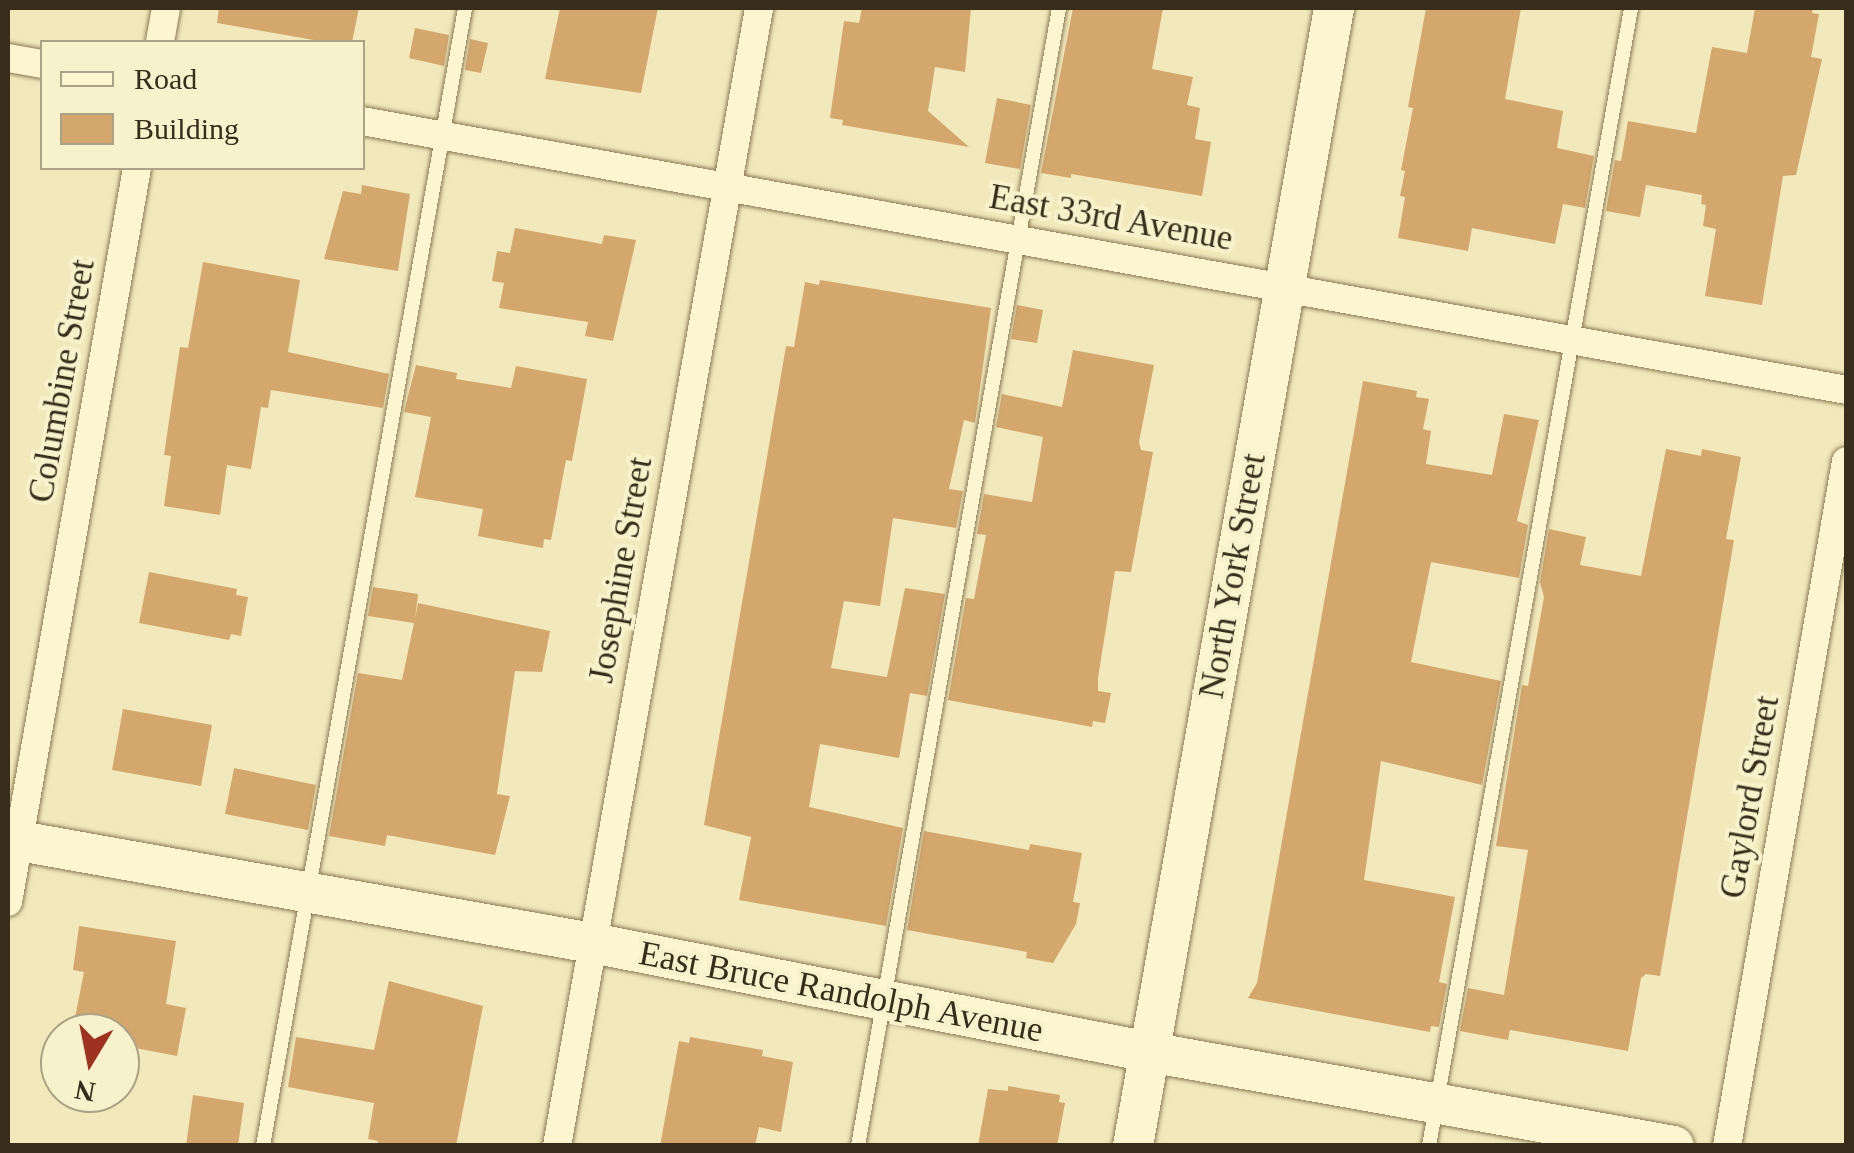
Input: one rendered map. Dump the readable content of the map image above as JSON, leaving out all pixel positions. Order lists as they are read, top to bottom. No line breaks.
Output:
{"streets":{"street":["East 33rd Avenue","Columbine Street","Josephine Street","North York Street","Gaylord Street","East Bruce Randolph Avenue"]},"crossings":[["East 33rd Avenue","Josephine Street"],["East 33rd Avenue","North York Street"],["Columbine Street","East Bruce Randolph Avenue"],["Josephine Street","East Bruce Randolph Avenue"],["North York Street","East Bruce Randolph Avenue"]],"legend":["Road","Building"],"north":"bottom"}
